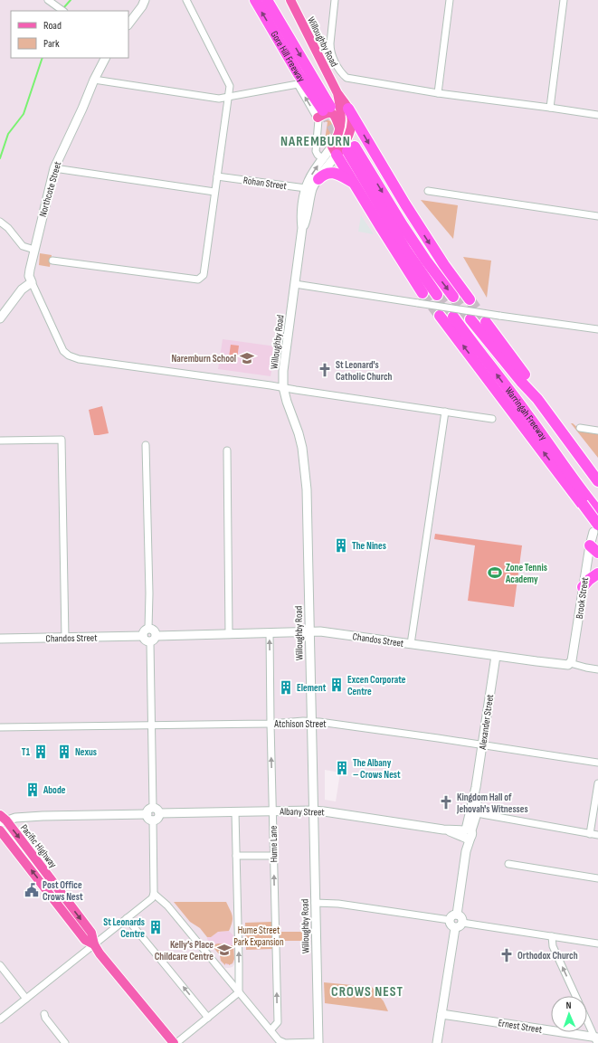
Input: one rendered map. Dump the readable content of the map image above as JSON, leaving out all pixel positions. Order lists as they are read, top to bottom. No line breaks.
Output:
{"streets":{"highway":["Gore Hill Freeway","Warringah Freeway"],"main road":["Willoughby Road","Pacific Highway"],"street":["Rohan Street","Northcote Street","Brook Street","Chandos Street","Alexander Street","Atchison Street","Albany Street","Hume Lane","Ernest Street"]},"crossings":[["Willoughby Road","Rohan Street"],["Willoughby Road","Chandos Street"],["Willoughby Road","Atchison Street"],["Willoughby Road","Albany Street"],["Brook Street","Chandos Street"],["Chandos Street","Alexander Street"],["Chandos Street","Hume Lane"],["Alexander Street","Atchison Street"],["Alexander Street","Albany Street"],["Atchison Street","Hume Lane"],["Albany Street","Hume Lane"]],"districts":["NAREMBURN","CROWS NEST"],"parks":["Hume Street Park Expansion"],"places":{"school or university":["Naremburn School","Kelly’s Place Childcare Centre"],"church":["St Leonard's Catholic Church","Kingdom Hall of Jehovah's Witnesses","Orthodox Church"],"building":["The Nines","Excen Corporate Centre","Element","T1","Nexus","The Albany – Crows Nest","Abode","St Leonards Centre"],"sports":["Zone Tennis Academy"],"public building":["Post Office Crows Nest"]},"legend":["Road","Park"],"north":"top"}
